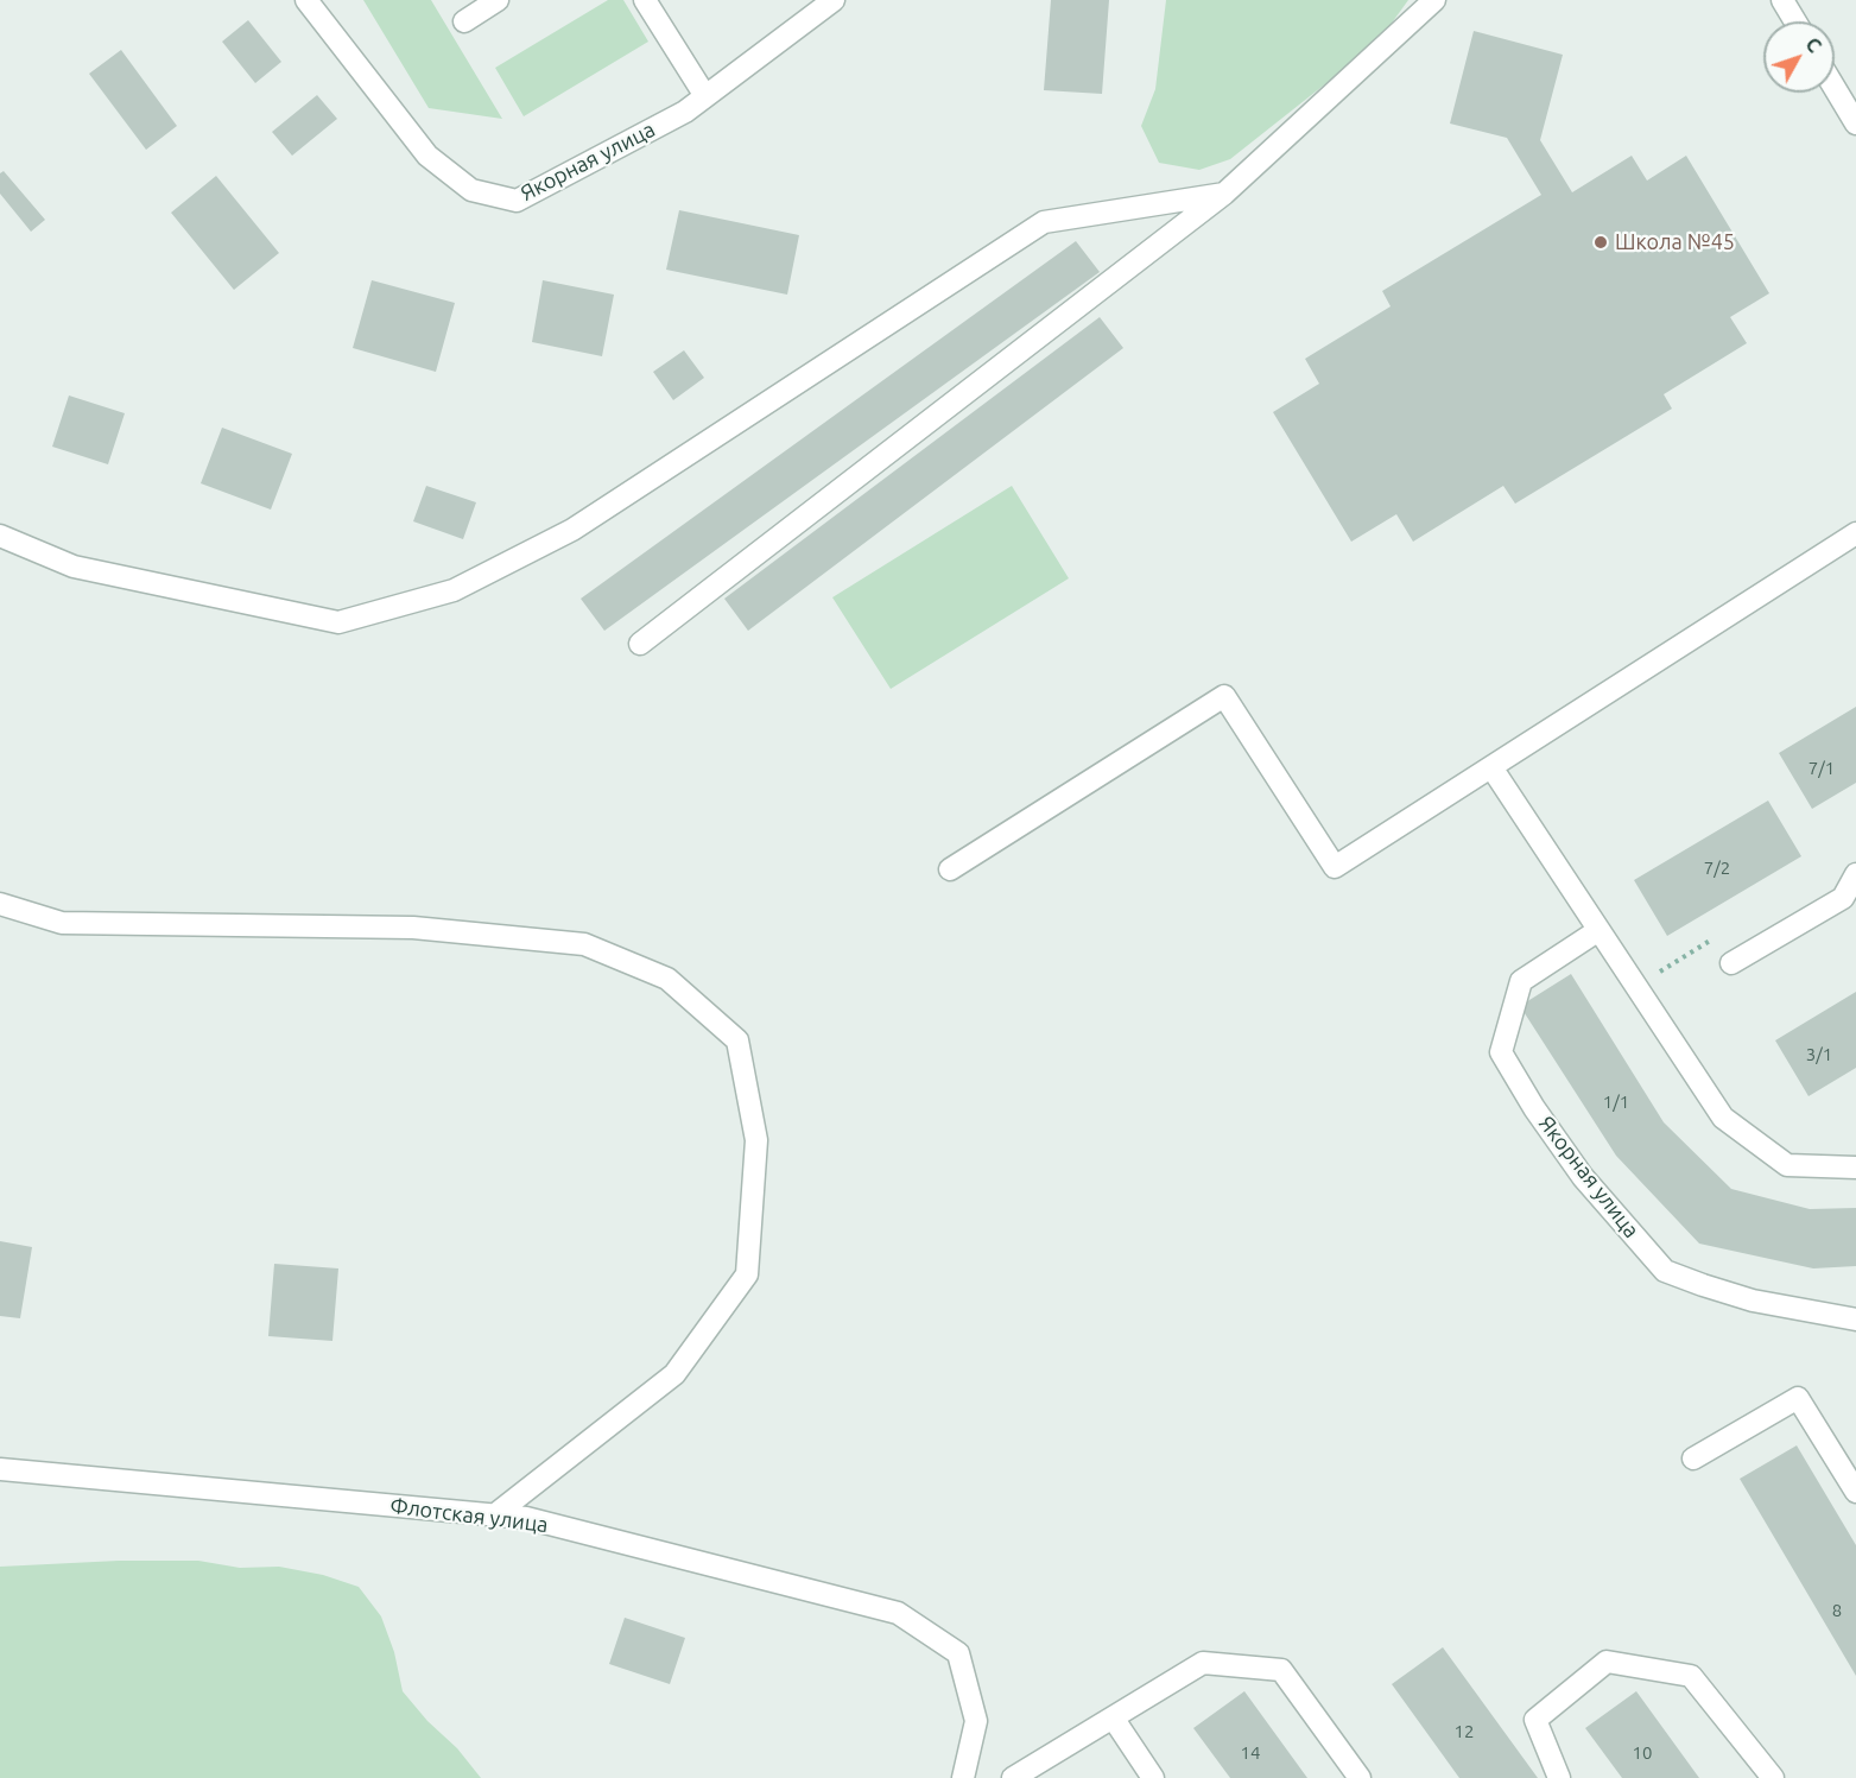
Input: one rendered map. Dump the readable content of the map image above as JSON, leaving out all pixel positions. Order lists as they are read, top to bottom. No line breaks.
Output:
{"streets":{"street":["Якорная улица","Флотская улица"]},"places":["Школа №45"],"house_numbers":["7/1","7/2","3/1","1/1","8","12","14","10"],"north":"top right"}
